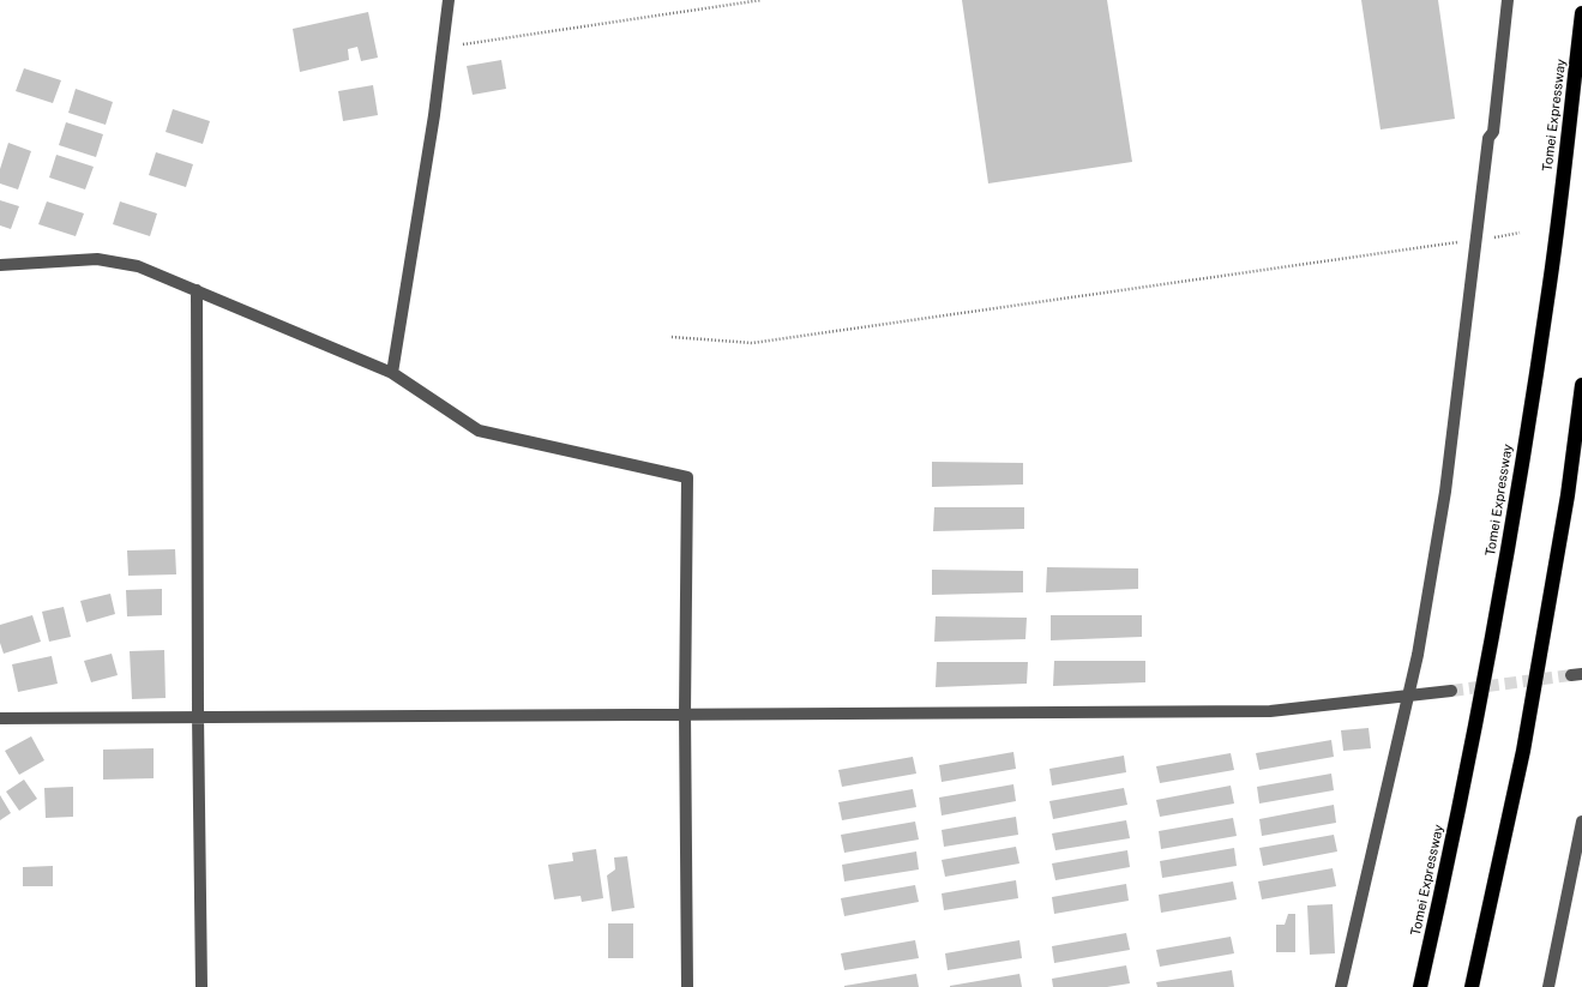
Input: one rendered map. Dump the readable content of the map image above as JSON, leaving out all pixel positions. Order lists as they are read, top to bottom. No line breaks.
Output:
{"streets":{"highway":["Tomei Expressway"]}}
